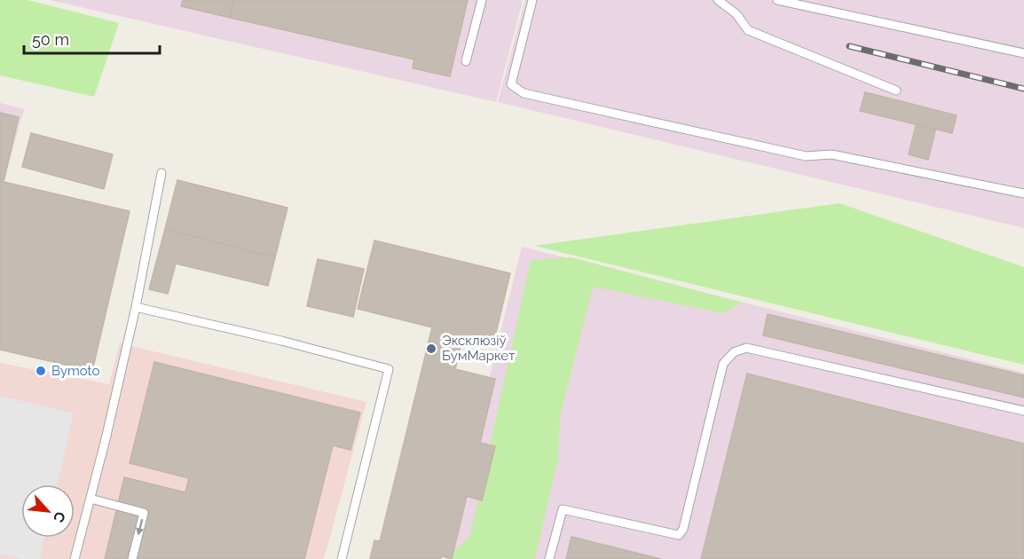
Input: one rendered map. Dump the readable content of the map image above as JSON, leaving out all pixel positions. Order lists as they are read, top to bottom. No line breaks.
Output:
{"places":["Эксклюзіў БумМаркет","Bymoto"],"scale_bar":"50 m","north":"bottom right"}
